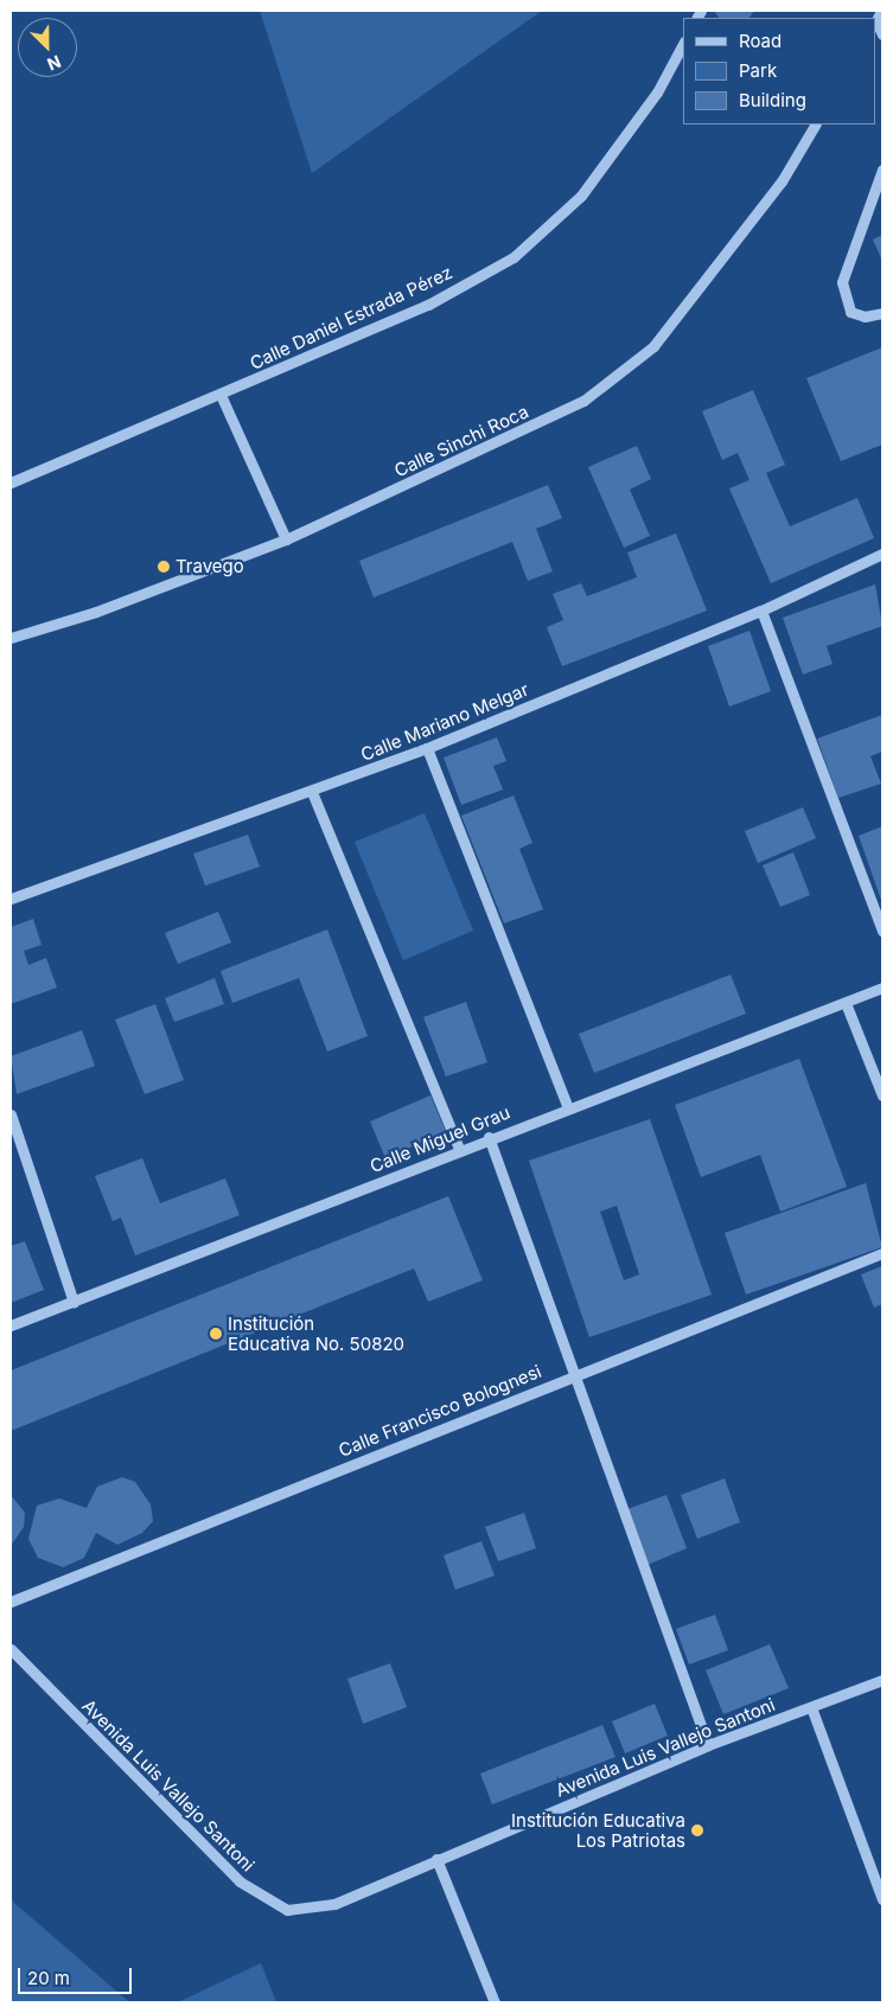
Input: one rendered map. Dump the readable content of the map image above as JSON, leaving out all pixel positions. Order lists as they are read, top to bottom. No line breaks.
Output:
{"streets":{"street":["Calle Daniel Estrada Pérez","Calle Sinchi Roca","Calle Mariano Melgar","Calle Miguel Grau","Calle Francisco Bolognesi","Avenida Luis Vallejo Santoni"]},"places":["Travego","Institución Educativa No. 50820","Institución Educativa Los Patriotas"],"legend":["Road","Park","Building"],"scale_bar":"20 m","north":"bottom right"}
